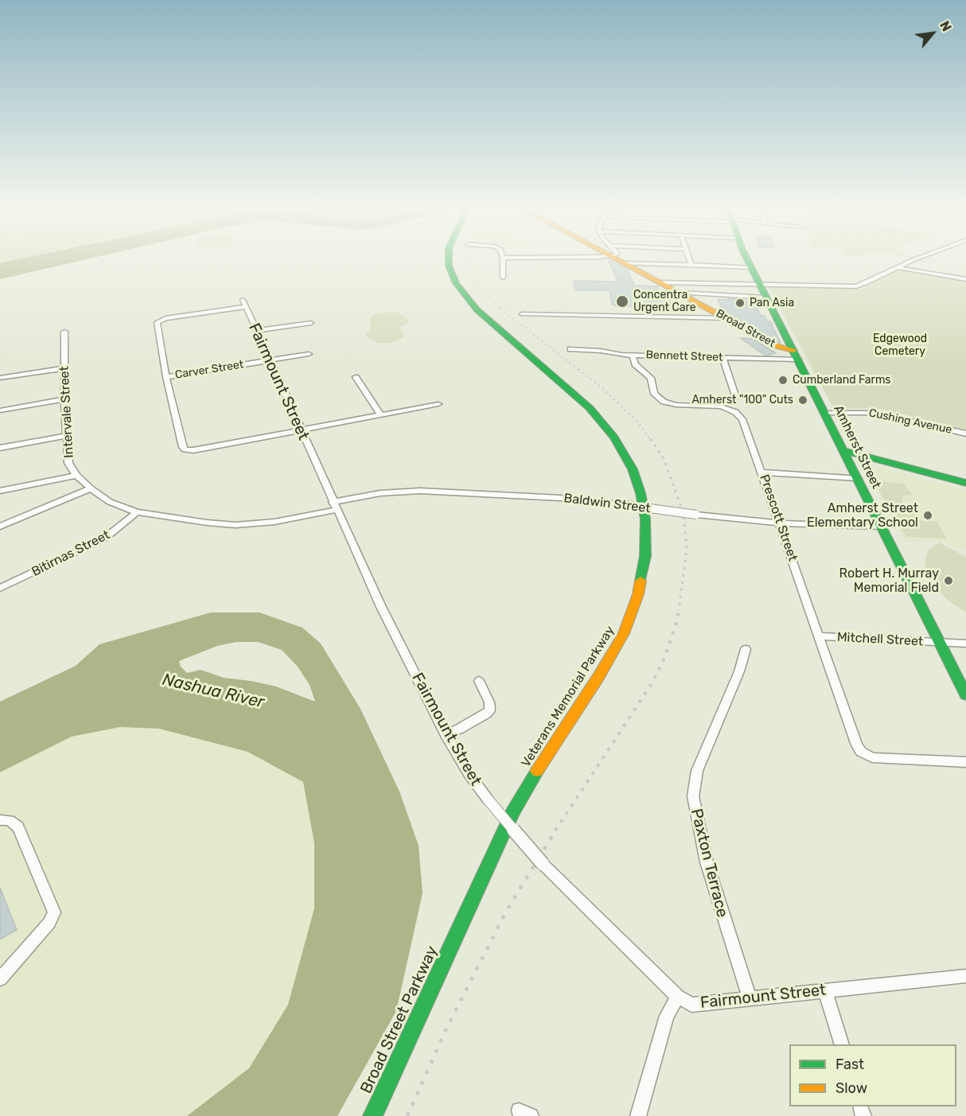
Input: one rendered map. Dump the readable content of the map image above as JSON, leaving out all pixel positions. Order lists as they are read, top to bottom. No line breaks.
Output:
{"streets":{"main road":["Broad Street","Amherst Street","Veterans Memorial Parkway","Broad Street Parkway"],"street":["Bennett Street","Carver Street","Fairmount Street","Intervale Street","Cushing Avenue","Baldwin Street","Prescott Street","Bitirnas Street","Mitchell Street","Paxton Terrace"]},"crossings":[["Broad Street","Bennett Street"],["Broad Street","Amherst Street"],["Bennett Street","Amherst Street"],["Bennett Street","Prescott Street"],["Carver Street","Fairmount Street"],["Fairmount Street","Baldwin Street"],["Fairmount Street","Paxton Terrace"],["Intervale Street","Baldwin Street"],["Intervale Street","Bitirnas Street"],["Cushing Avenue","Amherst Street"],["Amherst Street","Baldwin Street"],["Amherst Street","Mitchell Street"],["Baldwin Street","Prescott Street"],["Baldwin Street","Bitirnas Street"],["Prescott Street","Mitchell Street"],["Veterans Memorial Parkway","Broad Street Parkway"]],"water":["Nashua River"],"parks":["Edgewood Cemetery"],"places":["Concentra Urgent Care","Pan Asia","Cumberland Farms","Amherst \"100\" Cuts","Amherst Street Elementary School","Robert H. Murray Memorial Field"],"legend":["Fast","Slow"],"north":"top right"}
